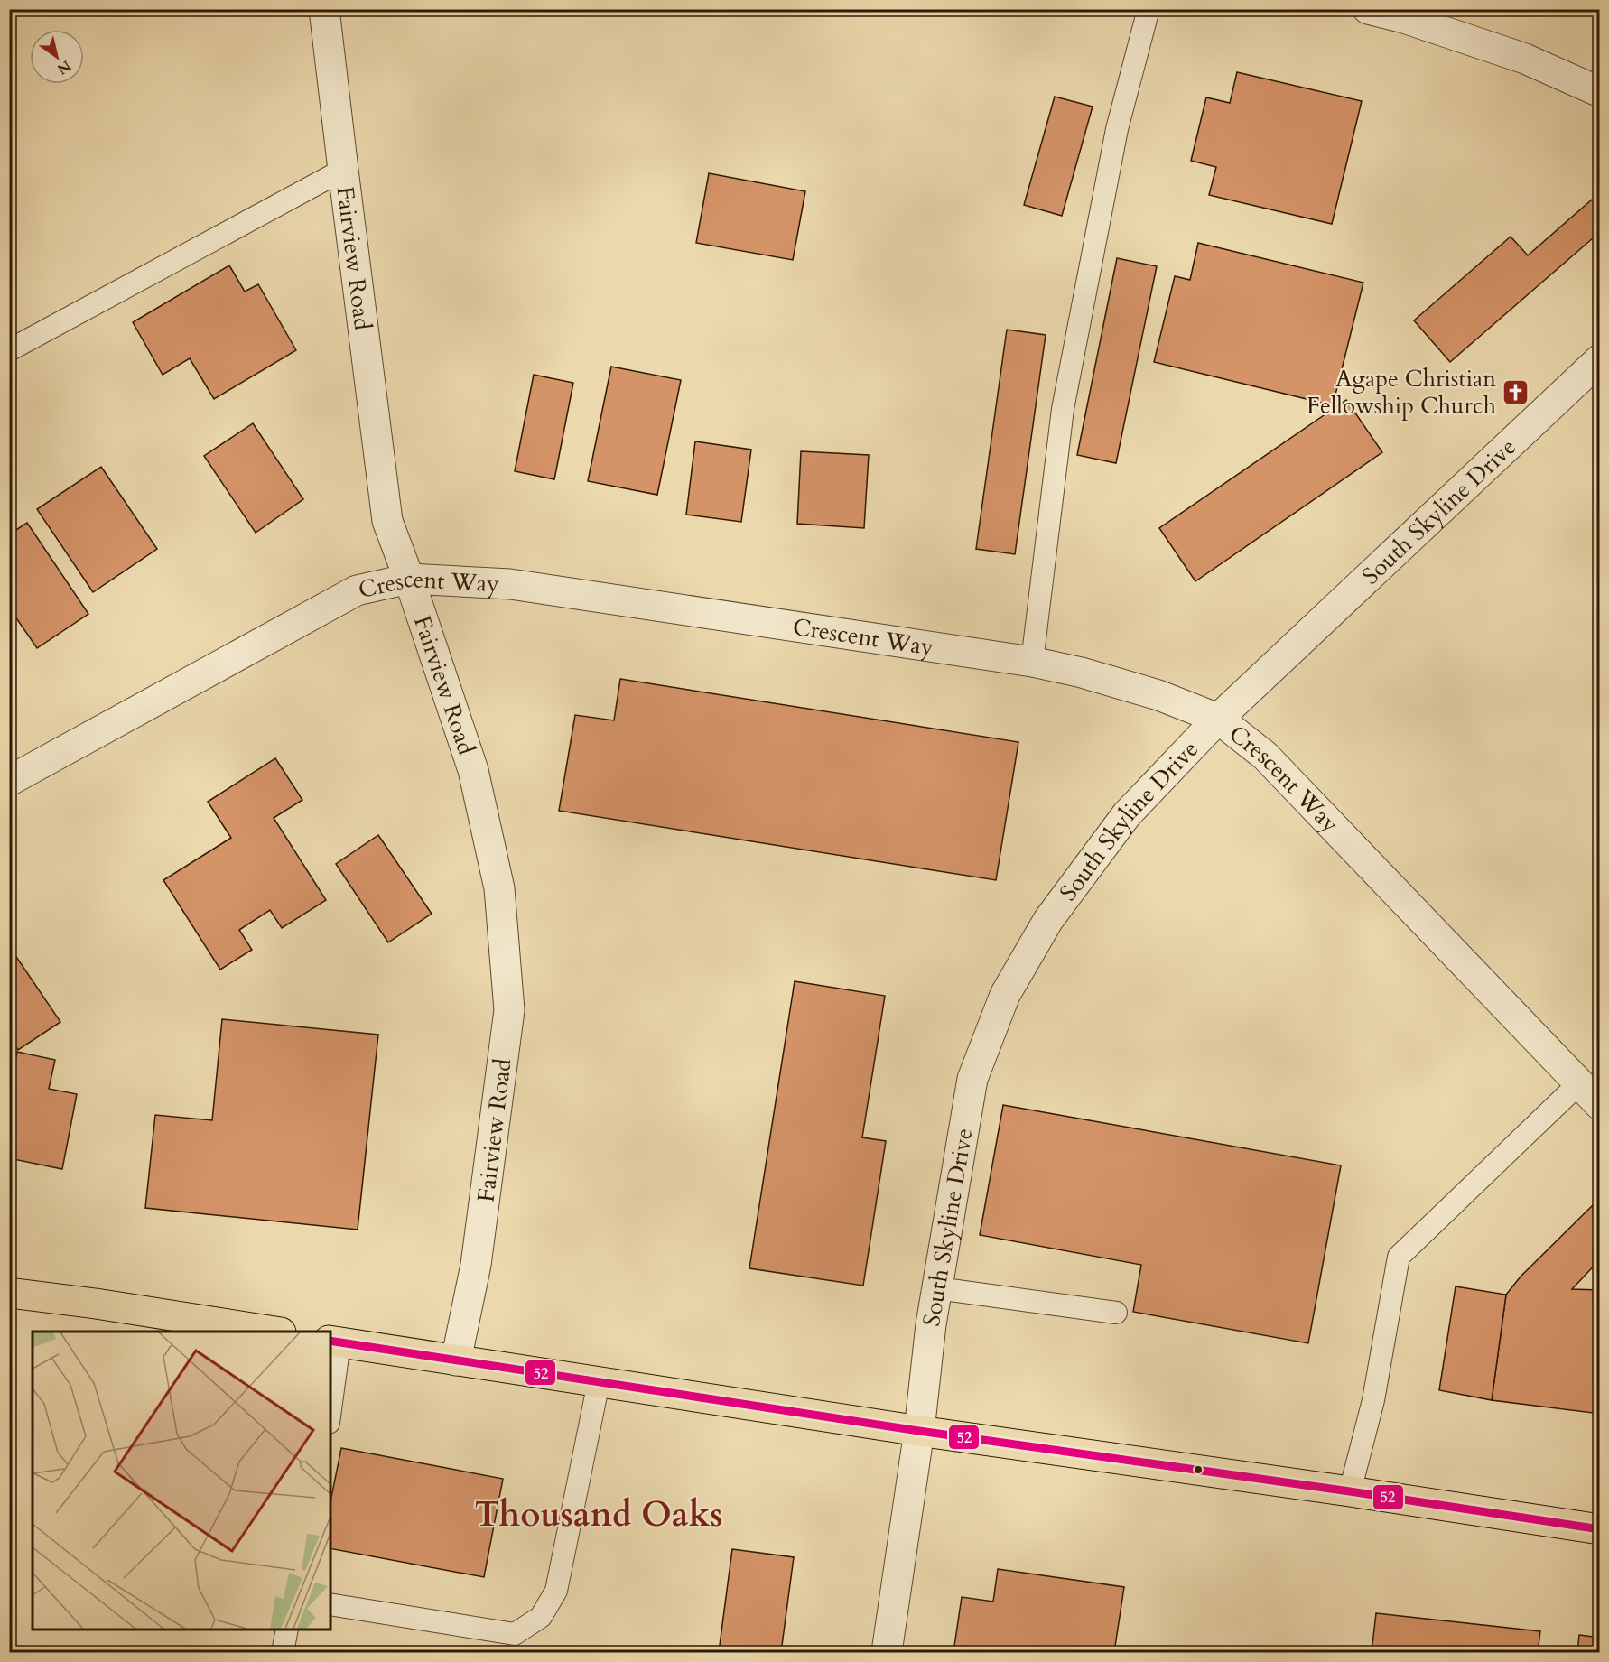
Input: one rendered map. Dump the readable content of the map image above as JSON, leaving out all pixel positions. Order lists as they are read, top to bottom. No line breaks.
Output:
{"streets":{"street":["Fairview Road","South Skyline Drive","Crescent Way"]},"crossings":[["Fairview Road","Crescent Way"],["South Skyline Drive","Crescent Way"]],"districts":["Thousand Oaks"],"places":{"church":["Agape Christian Fellowship Church"]},"lines":["transit line 52"],"north":"bottom right"}
